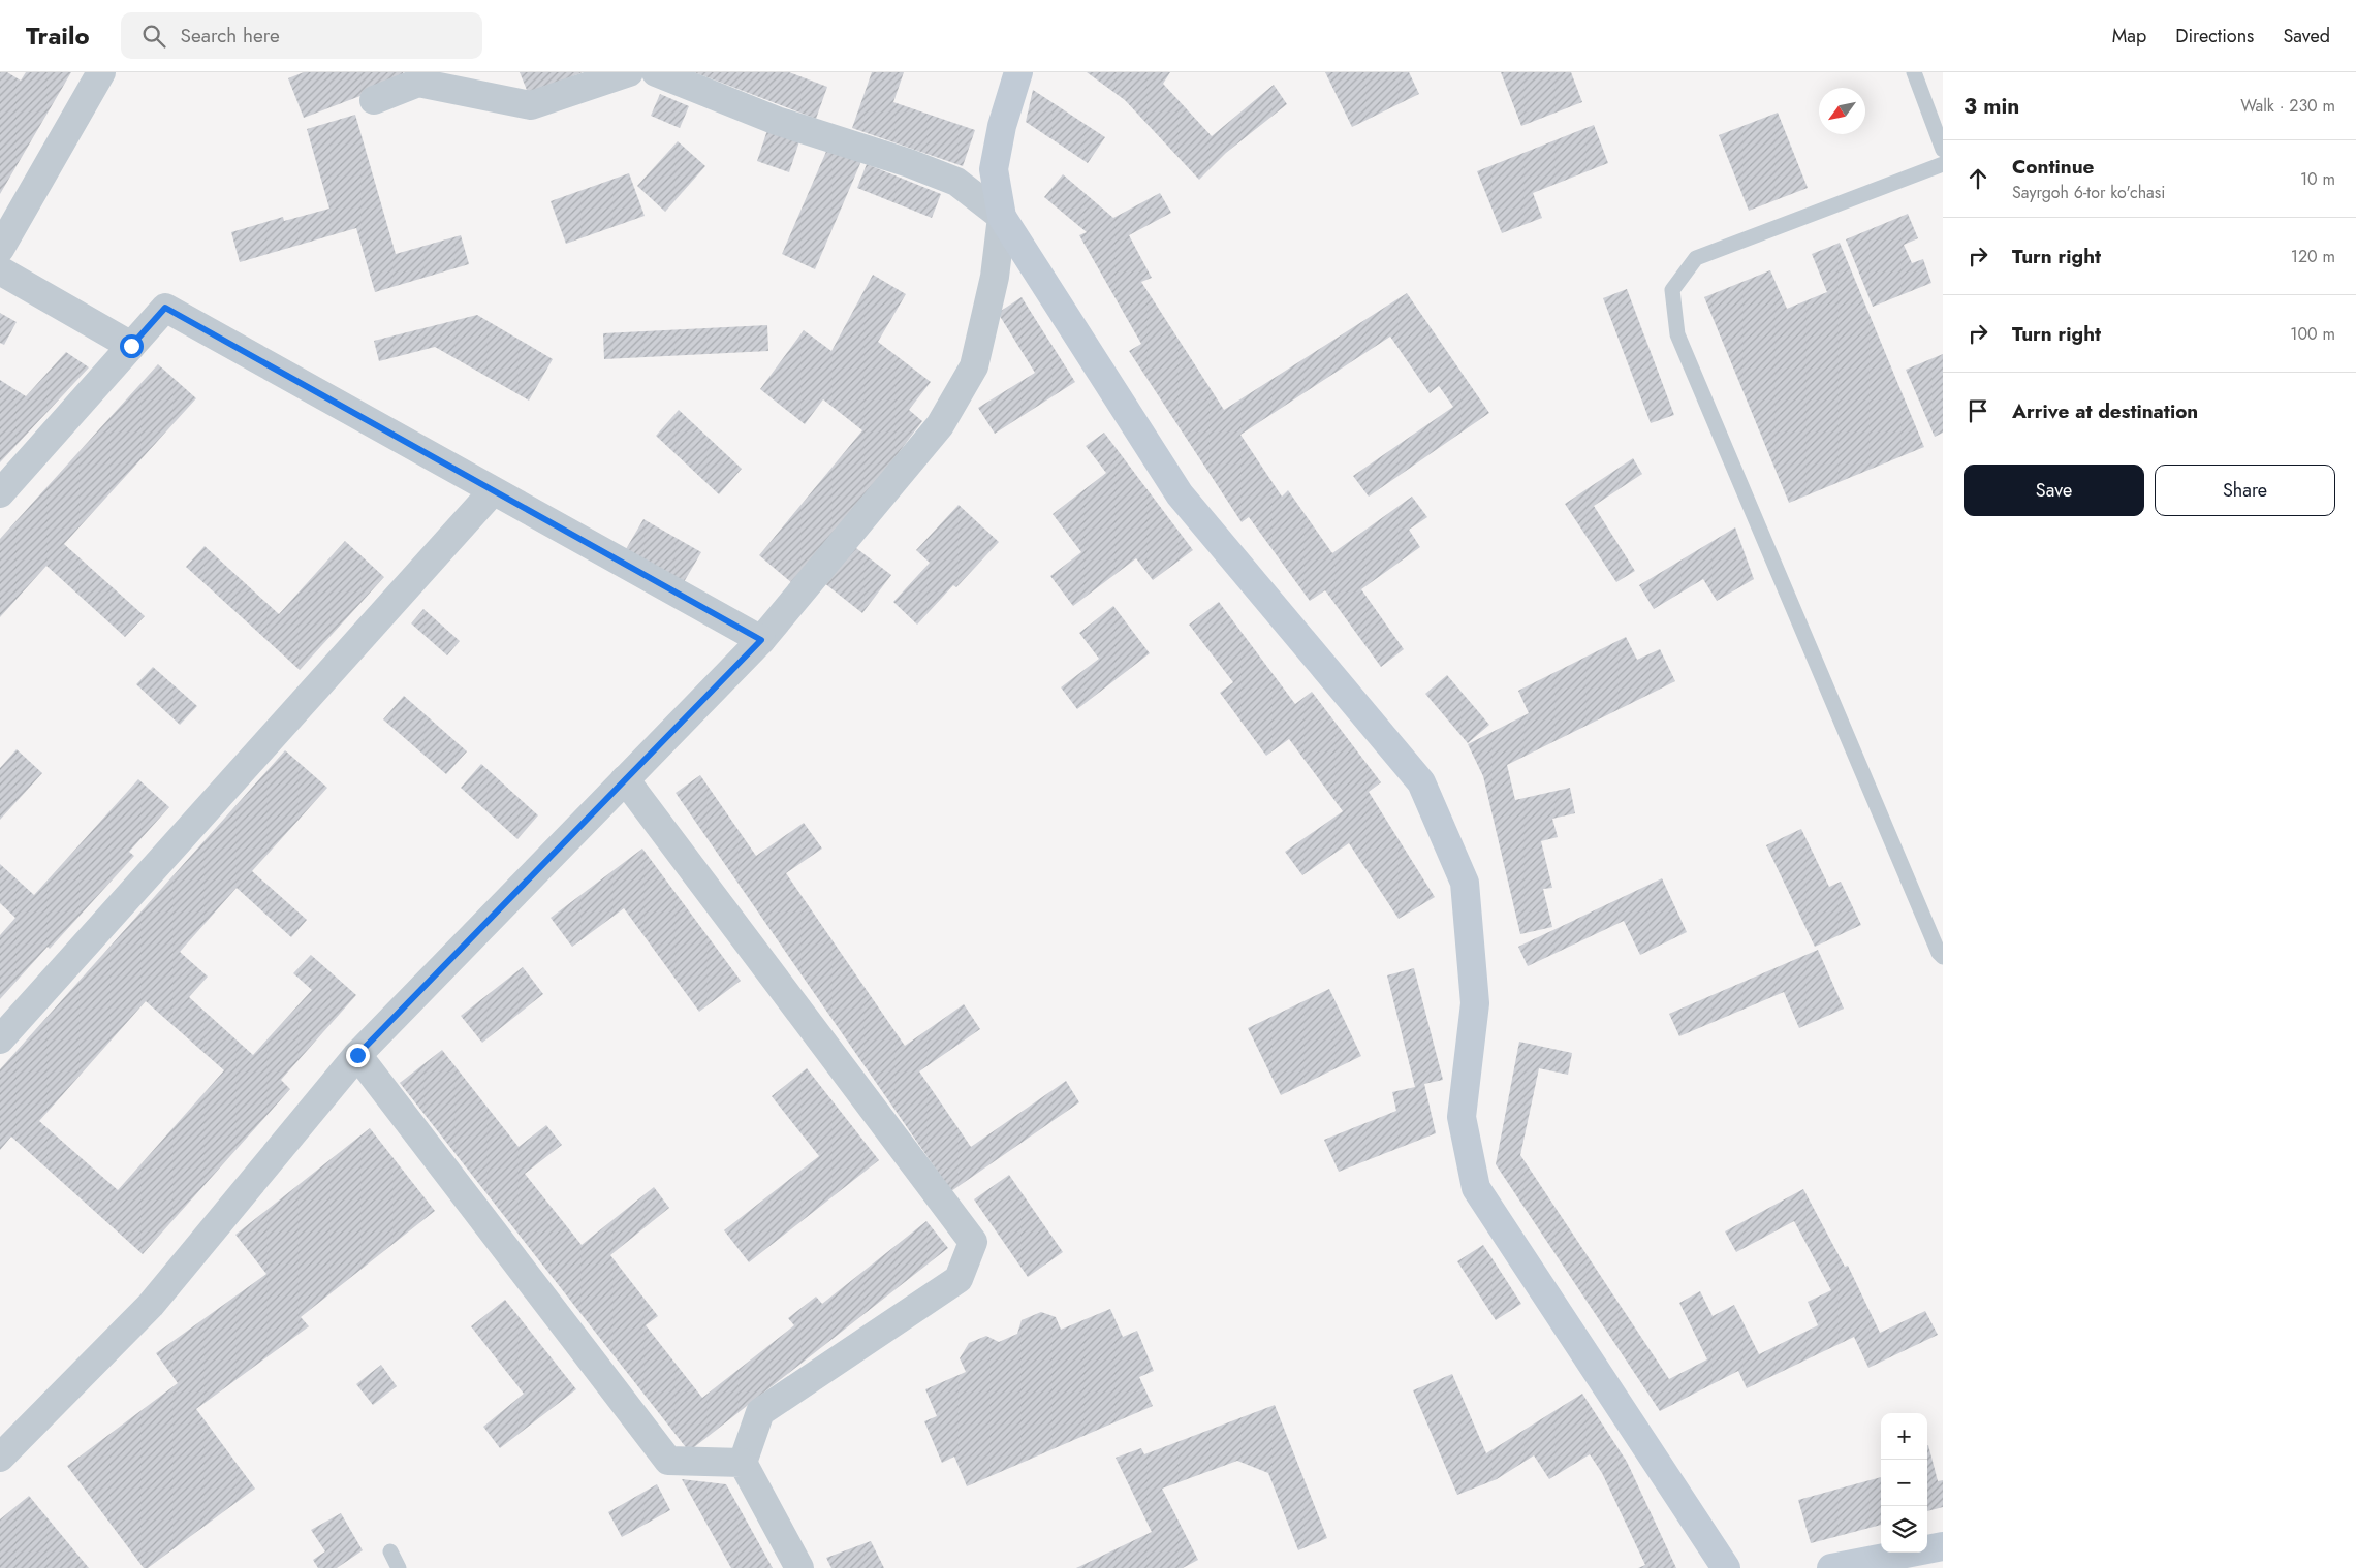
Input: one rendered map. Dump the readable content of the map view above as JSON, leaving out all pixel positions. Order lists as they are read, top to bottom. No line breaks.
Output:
{"north":"bottom left","page":{"header":"Trailo","search":"Search here","nav":["Map","Directions","Saved"],"heading":["3 min","Walk · 230 m"],"list":[["Continue","Sayrgoh 6-tor ko'chasi","10 m"],["Turn right","120 m"],["Turn right","100 m"],"Arrive at destination"],"buttons":["Save","Share"],"map_buttons":["+","−"]}}
